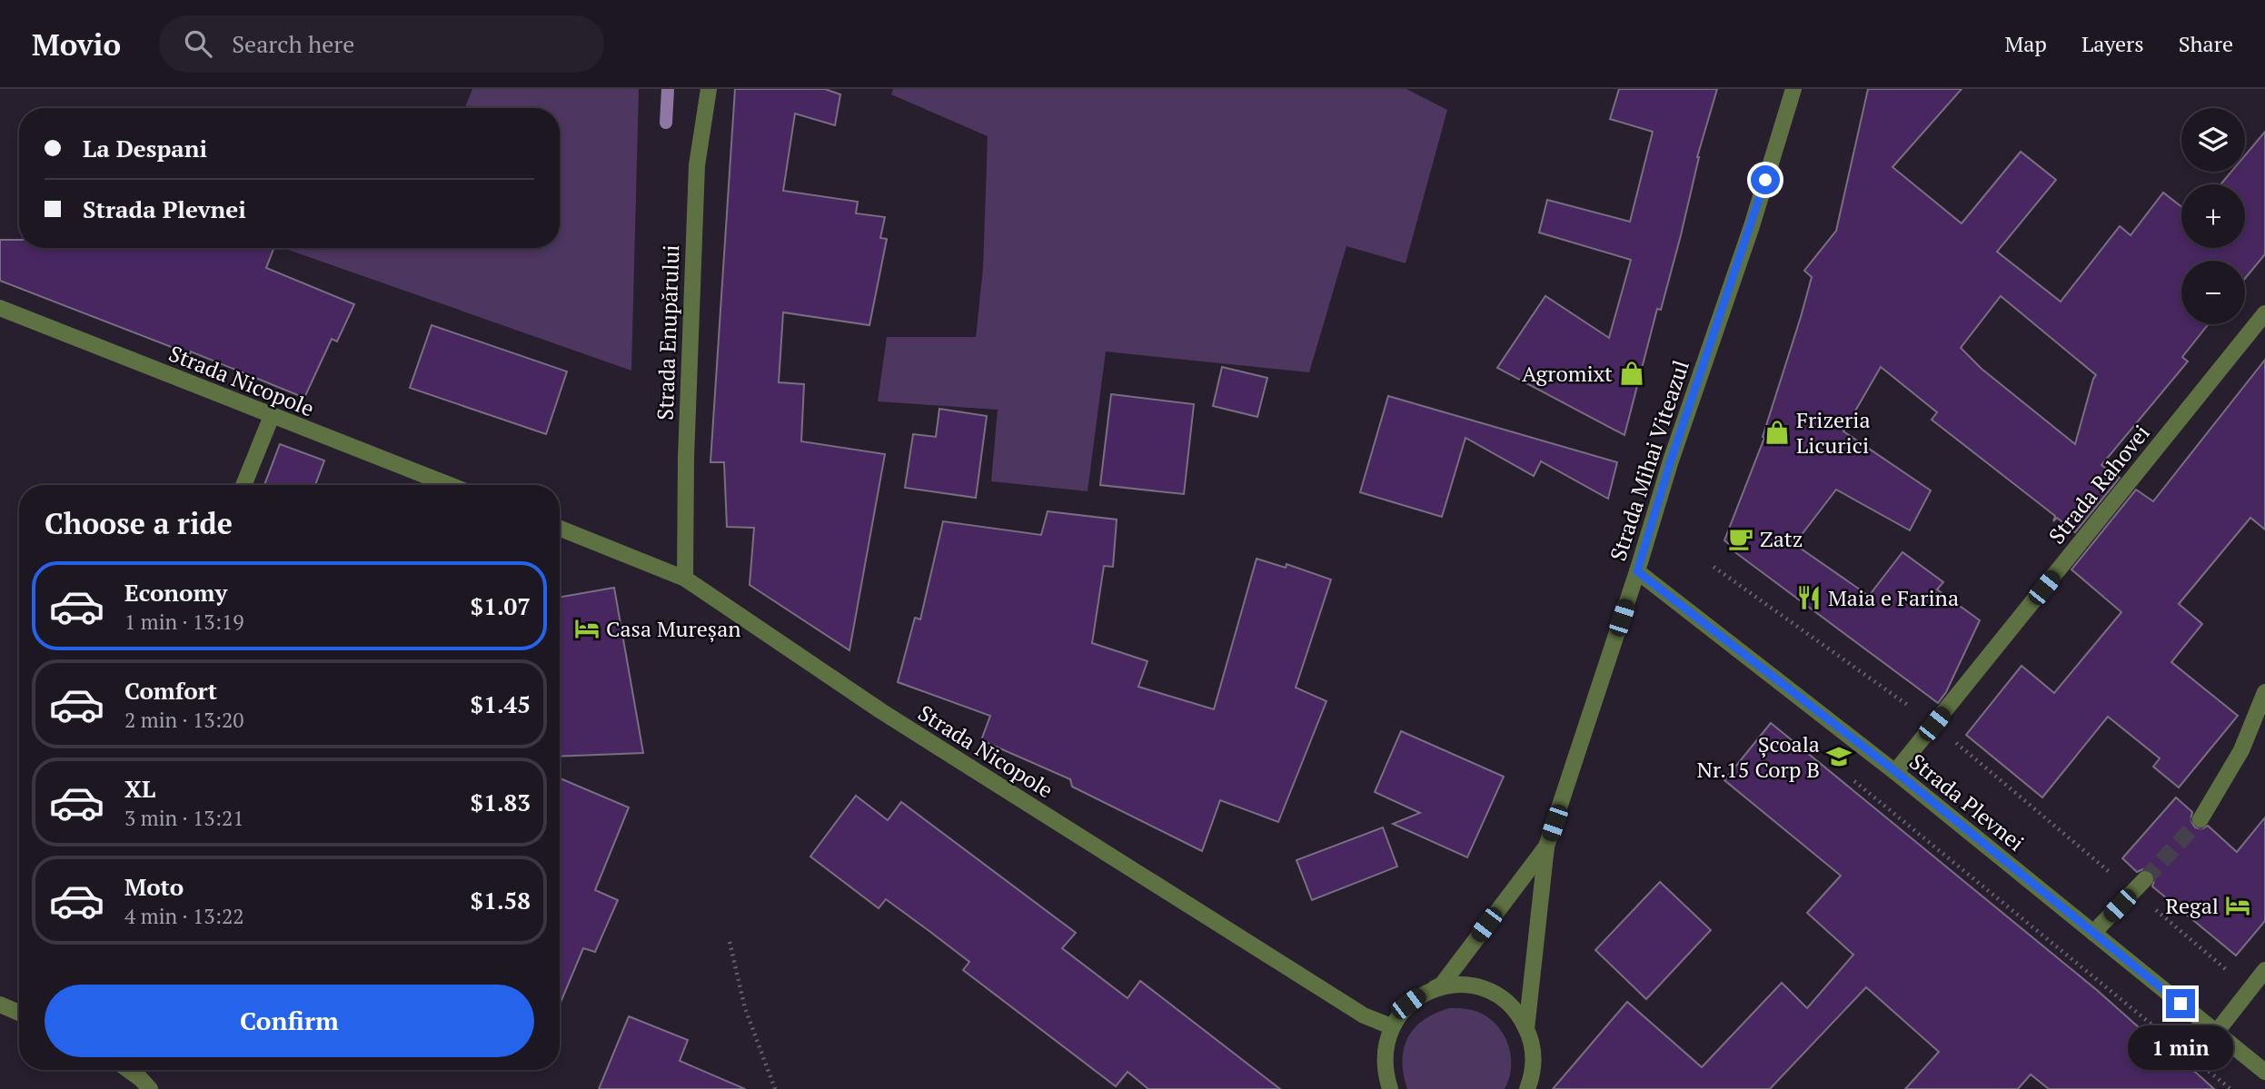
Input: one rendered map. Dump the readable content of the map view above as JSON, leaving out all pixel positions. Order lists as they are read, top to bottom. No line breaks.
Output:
{"streets":{"street":["Strada Enupărului","Strada Nicopole","Strada Mihai Viteazul","Strada Rahovei","Strada Plevnei"]},"crossings":[["Strada Enupărului","Strada Nicopole"],["Strada Mihai Viteazul","Strada Plevnei"],["Strada Rahovei","Strada Plevnei"]],"places":{"shop":["Agromixt","Frizeria Licurici"],"cafe":["Zatz"],"restaurant":["Maia e Farina"],"hotel":["Casa Mureșan","Regal"],"school or university":["Școala Nr.15 Corp B"]},"page":{"header":"Movio","search":"Search here","nav":["Map","Layers","Share"],"map_buttons":["+","−"],"banner":["La Despani","Strada Plevnei"],"heading":"Choose a ride","list":[{"name":"Economy","note":"1 min · 13:19","value":"$1.07"},{"name":"Comfort","note":"2 min · 13:20","value":"$1.45"},{"name":"XL","note":"3 min · 13:21","value":"$1.83"},{"name":"Moto","note":"4 min · 13:22","value":"$1.58"}],"buttons":"Confirm","bubble":"1 min"}}
